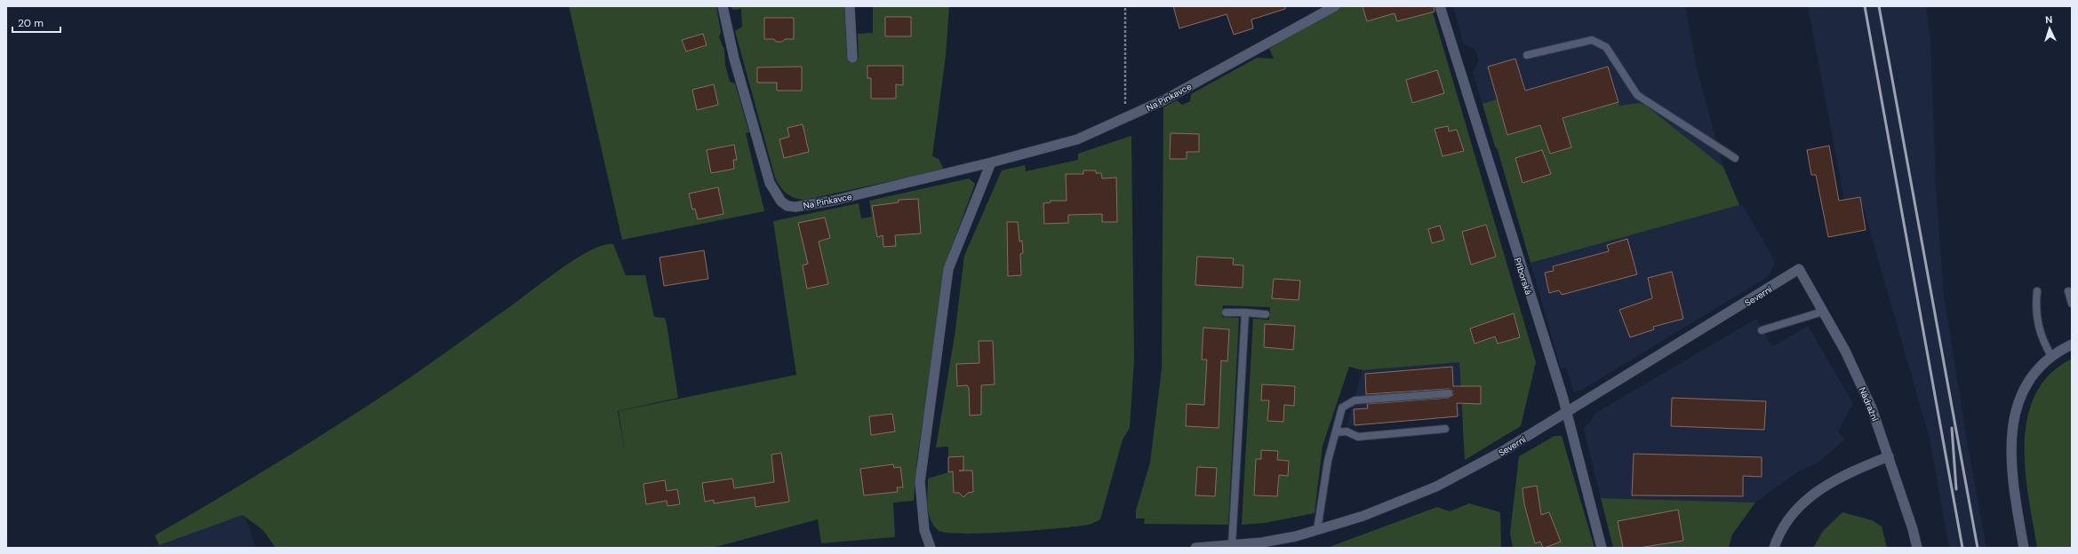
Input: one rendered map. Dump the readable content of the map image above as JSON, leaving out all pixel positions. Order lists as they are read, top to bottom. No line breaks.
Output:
{"streets":{"street":["Na Pinkavce","Příborská","Severní","Nádražní"]},"crossings":[["Příborská","Severní"],["Severní","Nádražní"]],"scale_bar":"20 m","north":"top"}
